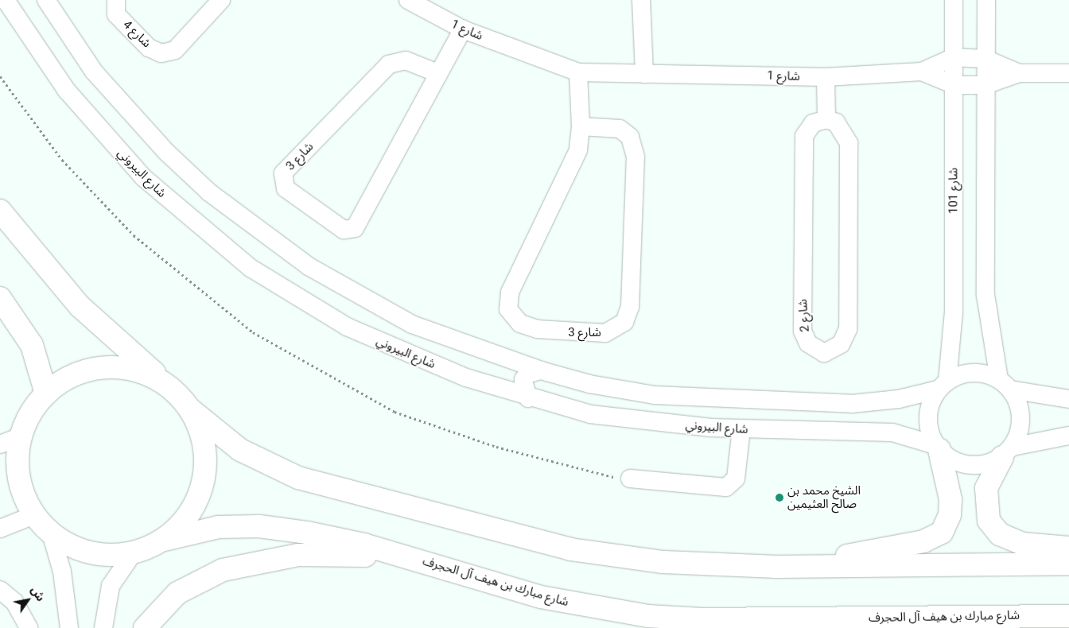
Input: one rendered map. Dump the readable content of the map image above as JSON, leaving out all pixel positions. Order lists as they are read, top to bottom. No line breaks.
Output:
{"streets":{"main road":["شارع مبارك بن هيف آل الحجرف"],"street":["شارع 1","شارع 4","شارع 3","شارع البيروني","شارع 101","شارع 2"]},"crossings":[["شارع 1","شارع 3"],["شارع 1","شارع 101"],["شارع البيروني","شارع 101"]],"places":["الشيخ محمد بن صالح العثيمين"],"north":"top right"}
